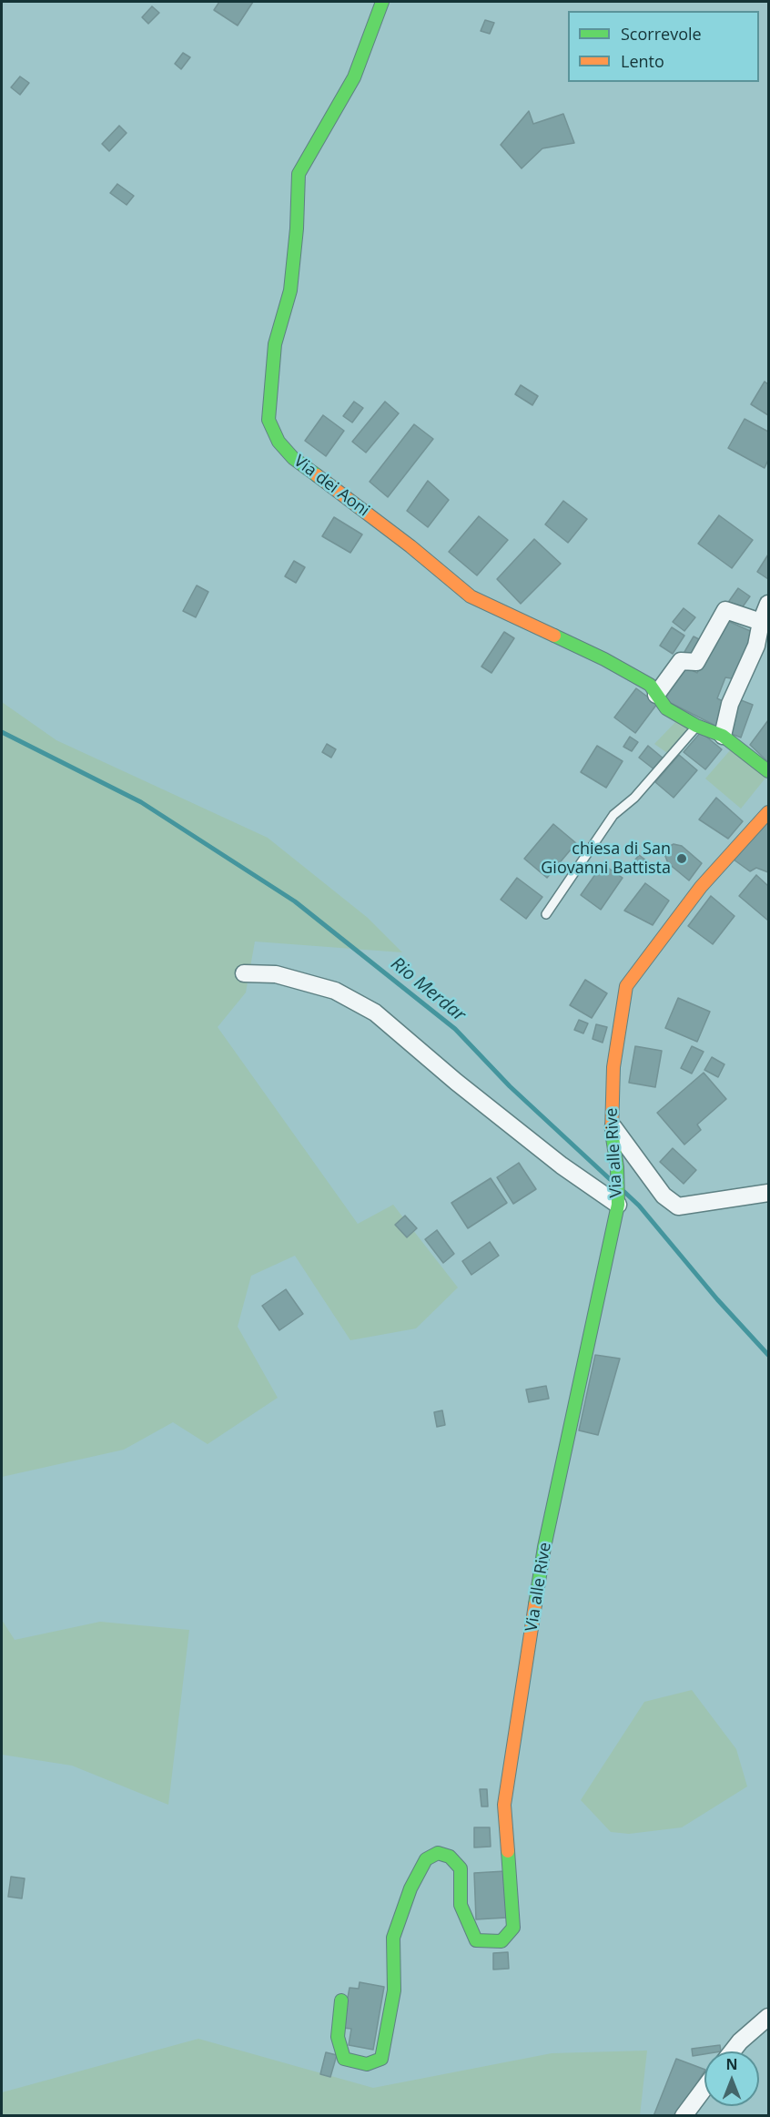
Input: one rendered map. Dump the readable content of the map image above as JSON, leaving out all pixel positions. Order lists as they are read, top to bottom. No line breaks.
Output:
{"streets":{"street":["Via dei Aoni","Via alle Rive"]},"water":["Rio Merdar"],"places":["chiesa di San Giovanni Battista"],"legend":["Scorrevole","Lento"],"north":"top"}
